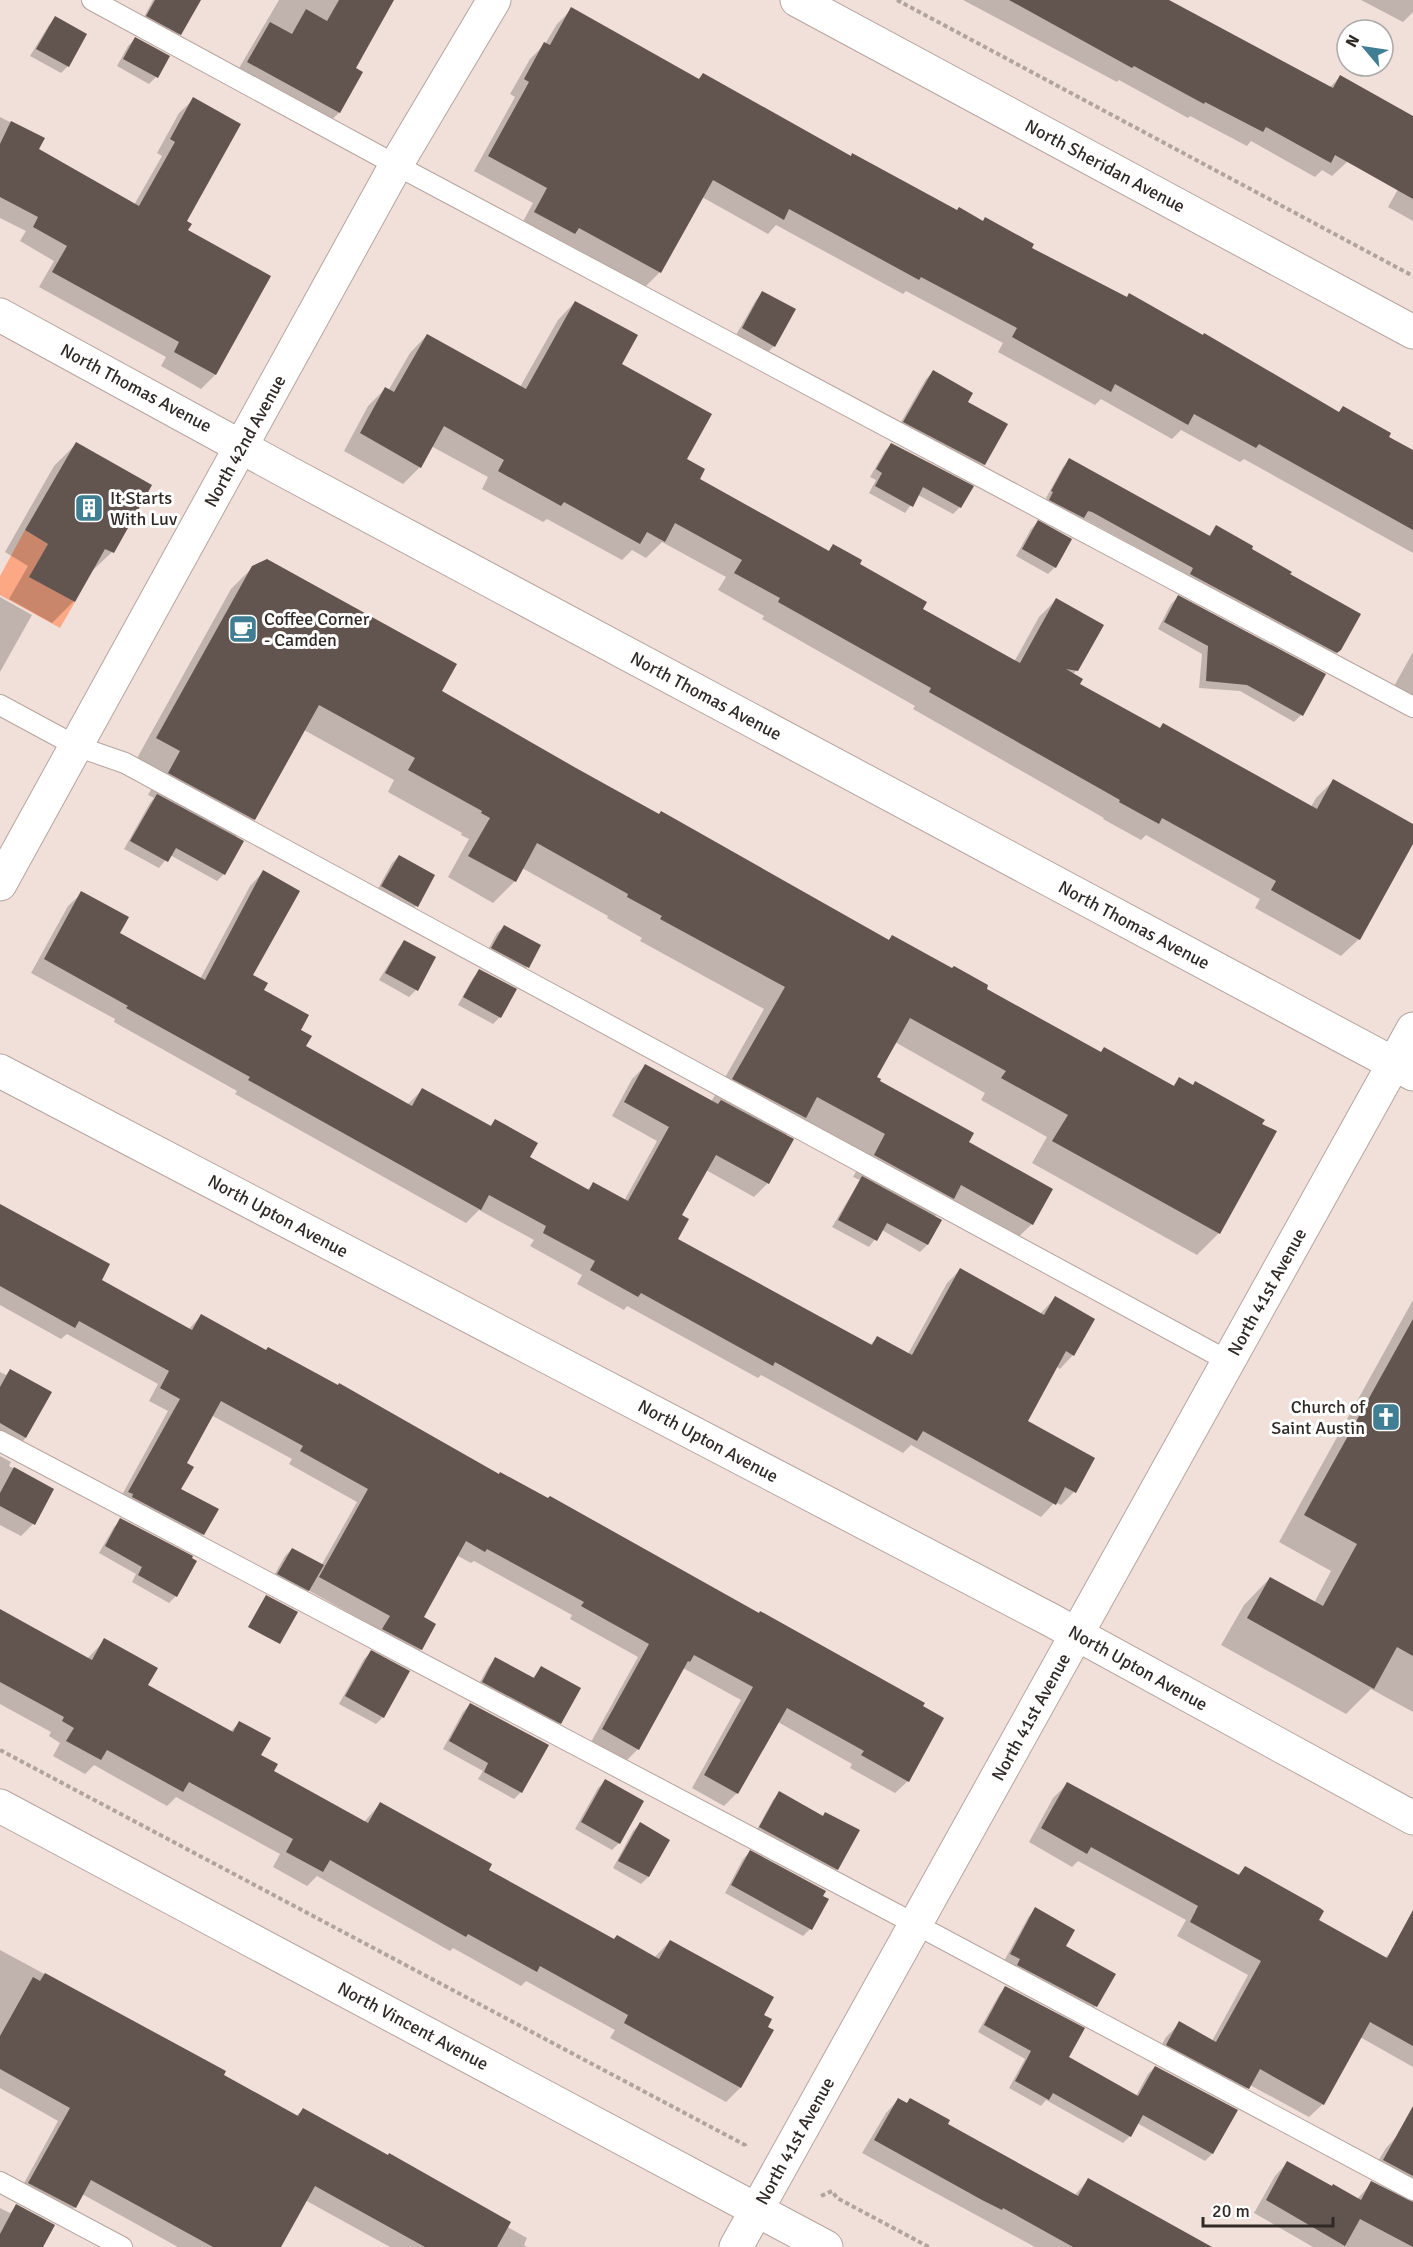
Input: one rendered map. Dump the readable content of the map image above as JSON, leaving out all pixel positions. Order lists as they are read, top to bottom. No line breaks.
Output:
{"streets":{"street":["North Sheridan Avenue","North Thomas Avenue","North 42nd Avenue","North Upton Avenue","North 41st Avenue","North Vincent Avenue"]},"crossings":[["North Thomas Avenue","North 42nd Avenue"],["North Thomas Avenue","North 41st Avenue"],["North Upton Avenue","North 41st Avenue"],["North 41st Avenue","North Vincent Avenue"]],"places":{"building":["It Starts With Luv"],"cafe":["Coffee Corner - Camden"],"church":["Church of Saint Austin"]},"scale_bar":"20 m","north":"top left"}
